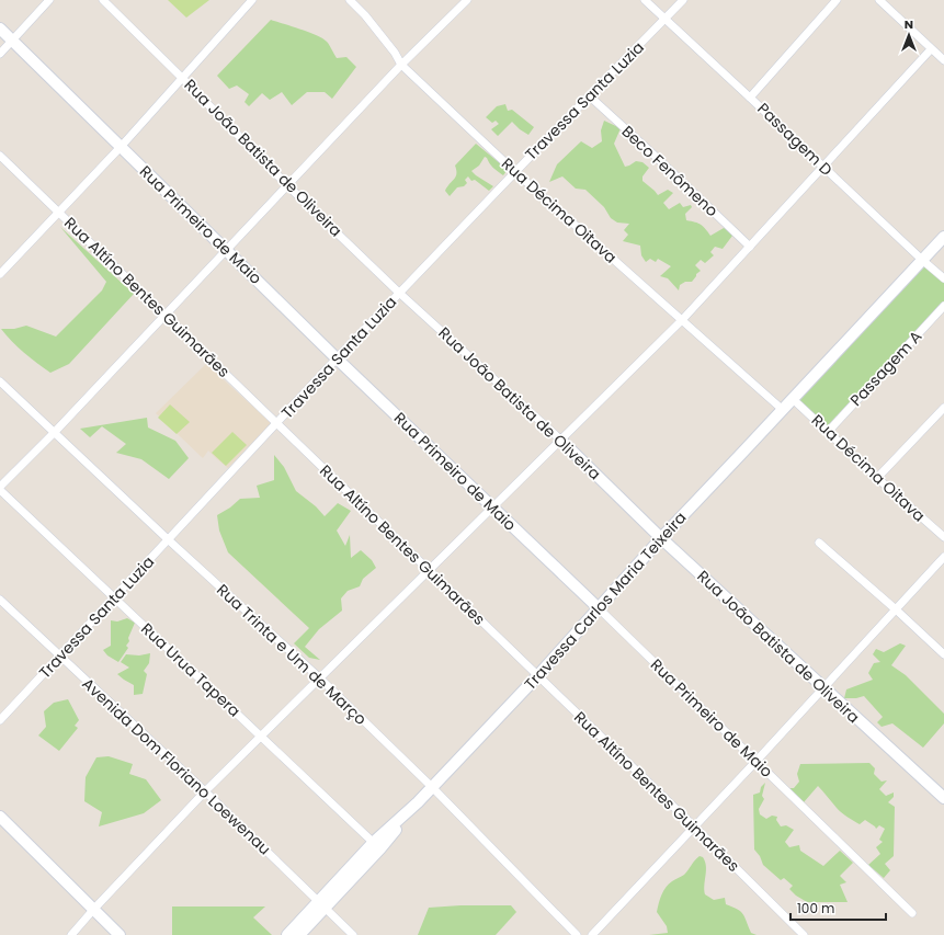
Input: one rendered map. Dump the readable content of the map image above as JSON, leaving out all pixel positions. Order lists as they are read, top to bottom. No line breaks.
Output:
{"streets":{"street":["Travessa Santa Luzia","Passagem D","Rua João Batista de Oliveira","Beco Fenômeno","Rua Décima Oitava","Rua Primeiro de Maio","Rua Altíno Bentes Guimarães","Passagem A","Travessa Carlos Maria Teixeira","Rua Trinta e Um de Março","Rua Urua Tapera","Avenida Dom Floriano Loewenau"]},"crossings":[["Travessa Santa Luzia","Passagem D"],["Travessa Santa Luzia","Rua João Batista de Oliveira"],["Travessa Santa Luzia","Beco Fenômeno"],["Travessa Santa Luzia","Rua Décima Oitava"],["Travessa Santa Luzia","Rua Primeiro de Maio"],["Travessa Santa Luzia","Rua Altíno Bentes Guimarães"],["Travessa Santa Luzia","Rua Trinta e Um de Março"],["Travessa Santa Luzia","Rua Urua Tapera"],["Travessa Santa Luzia","Avenida Dom Floriano Loewenau"],["Passagem D","Travessa Carlos Maria Teixeira"],["Rua João Batista de Oliveira","Travessa Carlos Maria Teixeira"],["Rua Décima Oitava","Passagem A"],["Rua Décima Oitava","Travessa Carlos Maria Teixeira"],["Rua Primeiro de Maio","Travessa Carlos Maria Teixeira"],["Rua Altíno Bentes Guimarães","Travessa Carlos Maria Teixeira"],["Travessa Carlos Maria Teixeira","Rua Trinta e Um de Março"],["Travessa Carlos Maria Teixeira","Rua Urua Tapera"],["Travessa Carlos Maria Teixeira","Avenida Dom Floriano Loewenau"]],"scale_bar":"100 m","north":"top"}
